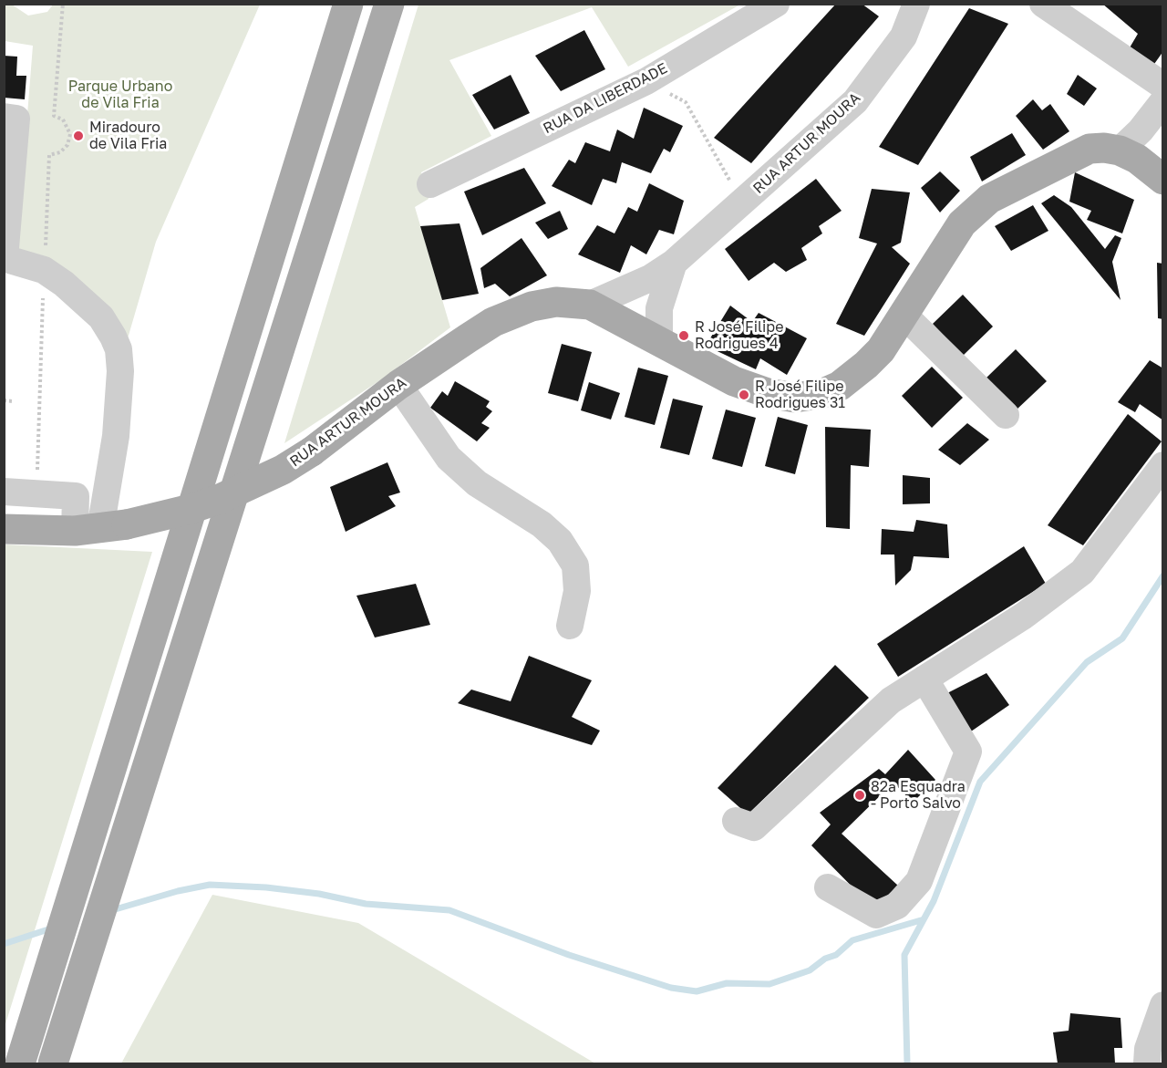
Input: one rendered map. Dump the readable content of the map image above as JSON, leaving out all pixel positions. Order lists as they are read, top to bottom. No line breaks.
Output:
{"streets":{"main road":["RUA ARTUR MOURA"],"street":["RUA DA LIBERDADE"]},"parks":["Parque Urbano de Vila Fria"],"places":["Miradouro de Vila Fria","R José Filipe Rodrigues 4","R José Filipe Rodrigues 31","82ª Esquadra - Porto Salvo"]}
